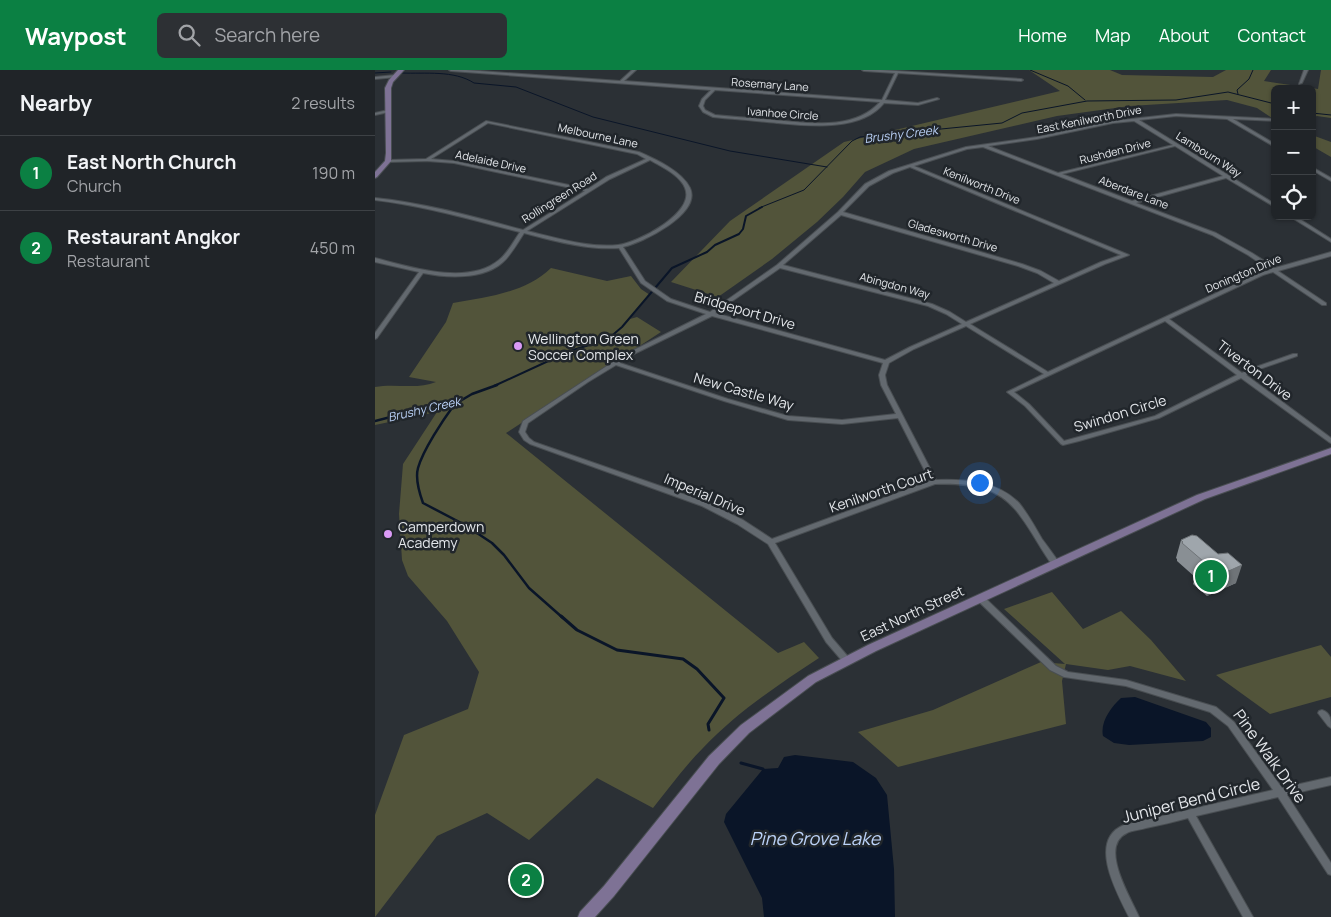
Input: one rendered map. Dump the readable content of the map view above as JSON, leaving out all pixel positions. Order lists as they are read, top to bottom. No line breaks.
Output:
{"streets":{"main road":["East North Street"],"street":["Rosemary Lane","Ivanhoe Circle","East Kenilworth Drive","Melbourne Lane","Rushden Drive","Lambourn Way","Adelaide Drive","Kenilworth Drive","Aberdare Lane","Rollingreen Road","Gladesworth Drive","Donington Drive","Abingdon Way","Bridgeport Drive","Tiverton Drive","New Castle Way","Swindon Circle","Kenilworth Court","Imperial Drive","Pine Walk Drive","Juniper Bend Circle"]},"crossings":[["Rosemary Lane","Ivanhoe Circle"],["East Kenilworth Drive","Lambourn Way"],["East Kenilworth Drive","Kenilworth Drive"],["East Kenilworth Drive","Aberdare Lane"],["Melbourne Lane","Adelaide Drive"],["Melbourne Lane","Rollingreen Road"],["Melbourne Lane","Bridgeport Drive"],["Rushden Drive","Lambourn Way"],["Rushden Drive","Aberdare Lane"],["Adelaide Drive","Rollingreen Road"],["Kenilworth Drive","Gladesworth Drive"],["Kenilworth Drive","Abingdon Way"],["Kenilworth Drive","Bridgeport Drive"],["Aberdare Lane","Donington Drive"],["Donington Drive","Tiverton Drive"],["Donington Drive","Swindon Circle"],["Abingdon Way","Swindon Circle"],["Tiverton Drive","Swindon Circle"],["New Castle Way","Imperial Drive"],["Kenilworth Court","Imperial Drive"],["Kenilworth Court","East North Street"],["Imperial Drive","East North Street"],["East North Street","Pine Walk Drive"],["Pine Walk Drive","Juniper Bend Circle"]],"water":["Brushy Creek","Pine Grove Lake"],"places":["Wellington Green Soccer Complex","Camperdown Academy"],"page":{"header":"Waypost","search":"Search here","nav":["Home","Map","About","Contact"],"heading":["Nearby","2 results"],"map_buttons":["+","−"],"list":[{"mark":"1","name":"East North Church","note":"Church","value":"190 m"},{"mark":"2","name":"Restaurant Angkor","note":"Restaurant","value":"450 m"}],"pins":["1","2"]}}
